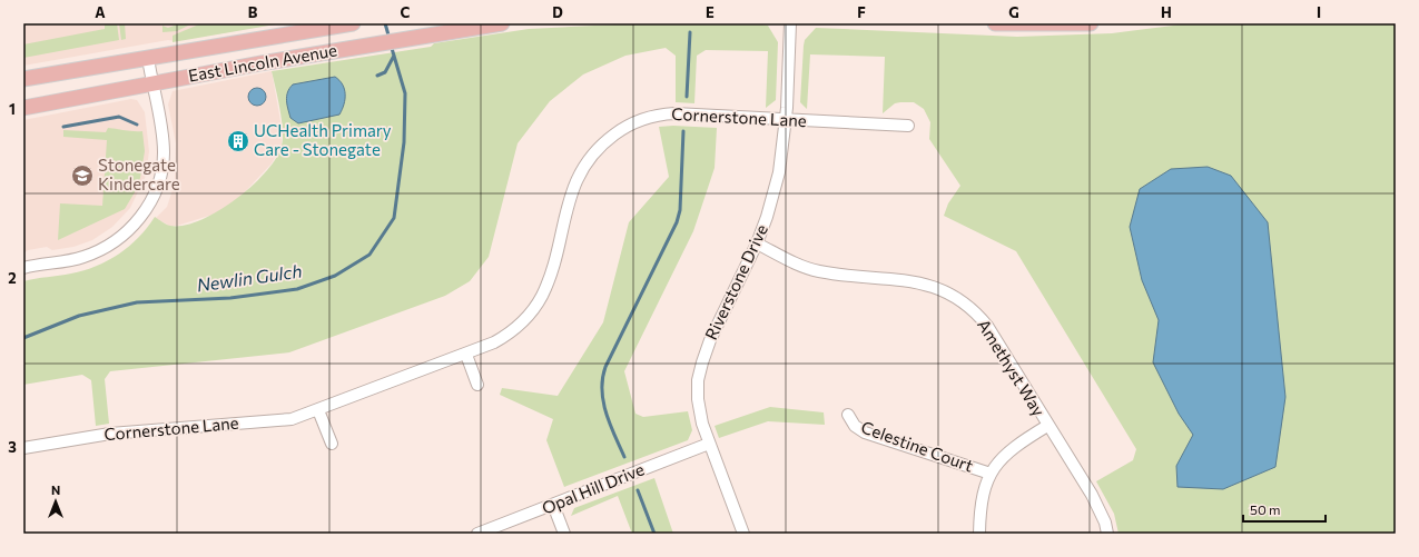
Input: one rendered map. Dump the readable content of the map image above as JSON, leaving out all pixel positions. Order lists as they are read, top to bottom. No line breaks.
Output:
{"streets":{"main road":["East Lincoln Avenue"],"street":["Cornerstone Lane","Riverstone Drive","Amethyst Way","Celestine Court","Opal Hill Drive"]},"crossings":[["Cornerstone Lane","Riverstone Drive"],["Riverstone Drive","Amethyst Way"],["Riverstone Drive","Opal Hill Drive"]],"water":["Newlin Gulch"],"places":{"building":["UCHealth Primary Care - Stonegate"],"school or university":["Stonegate Kindercare"]},"scale_bar":"50 m","north":"top","grid":{"columns":["A","B","C","D","E","F","G","H","I"],"rows":["1","2","3"]}}
